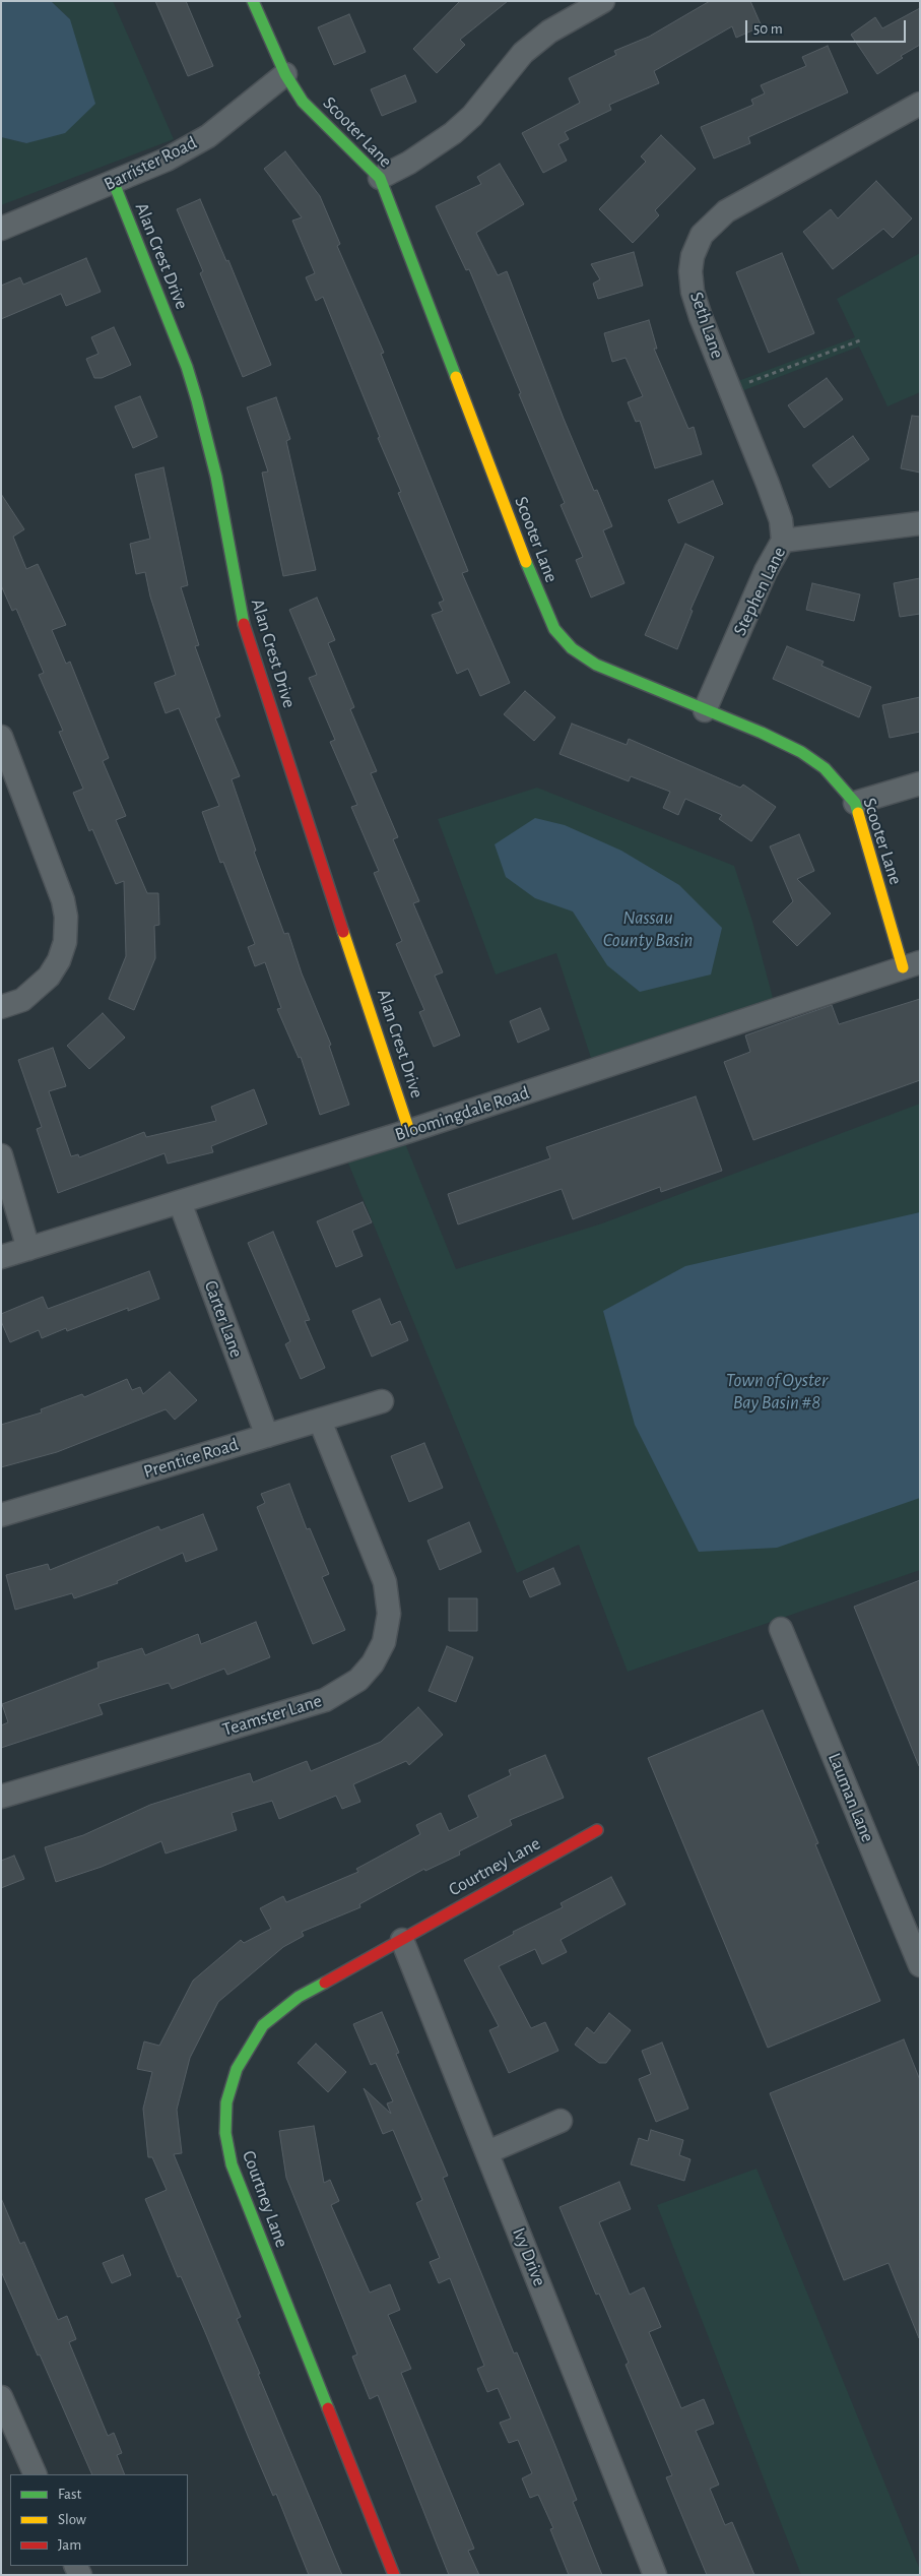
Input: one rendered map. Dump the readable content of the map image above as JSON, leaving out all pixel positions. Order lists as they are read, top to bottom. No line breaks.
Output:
{"streets":{"street":["Scooter Lane","Barrister Road","Alan Crest Drive","Seth Lane","Stephen Lane","Bloomingdale Road","Carter Lane","Prentice Road","Teamster Lane","Lauman Lane","Courtney Lane","Ivy Drive"]},"crossings":[["Scooter Lane","Barrister Road"],["Scooter Lane","Stephen Lane"],["Scooter Lane","Bloomingdale Road"],["Barrister Road","Alan Crest Drive"],["Alan Crest Drive","Bloomingdale Road"],["Seth Lane","Stephen Lane"],["Bloomingdale Road","Carter Lane"],["Carter Lane","Prentice Road"],["Prentice Road","Teamster Lane"],["Courtney Lane","Ivy Drive"]],"water":["Nassau County Basin","Town of Oyster Bay Basin #8"],"legend":["Fast","Slow","Jam"],"scale_bar":"50 m"}
